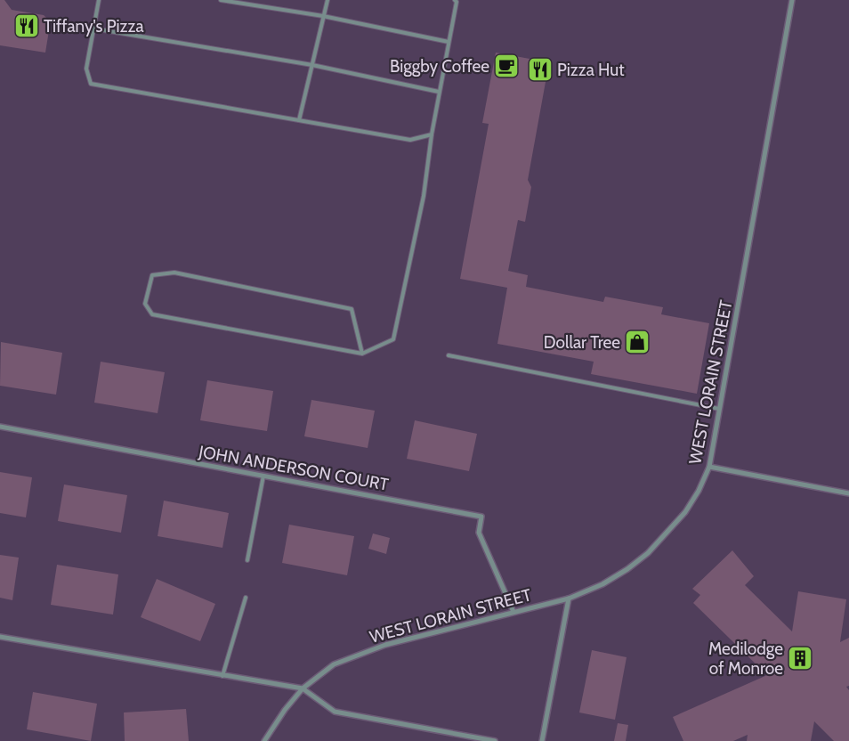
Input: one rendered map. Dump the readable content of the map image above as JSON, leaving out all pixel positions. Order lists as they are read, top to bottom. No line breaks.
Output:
{"streets":{"street":["WEST LORAIN STREET","JOHN ANDERSON COURT"]},"crossings":[["WEST LORAIN STREET","JOHN ANDERSON COURT"]],"places":{"restaurant":["Tiffany's Pizza","Pizza Hut"],"cafe":["Biggby Coffee"],"shop":["Dollar Tree"],"building":["Medilodge of Monroe"]}}
